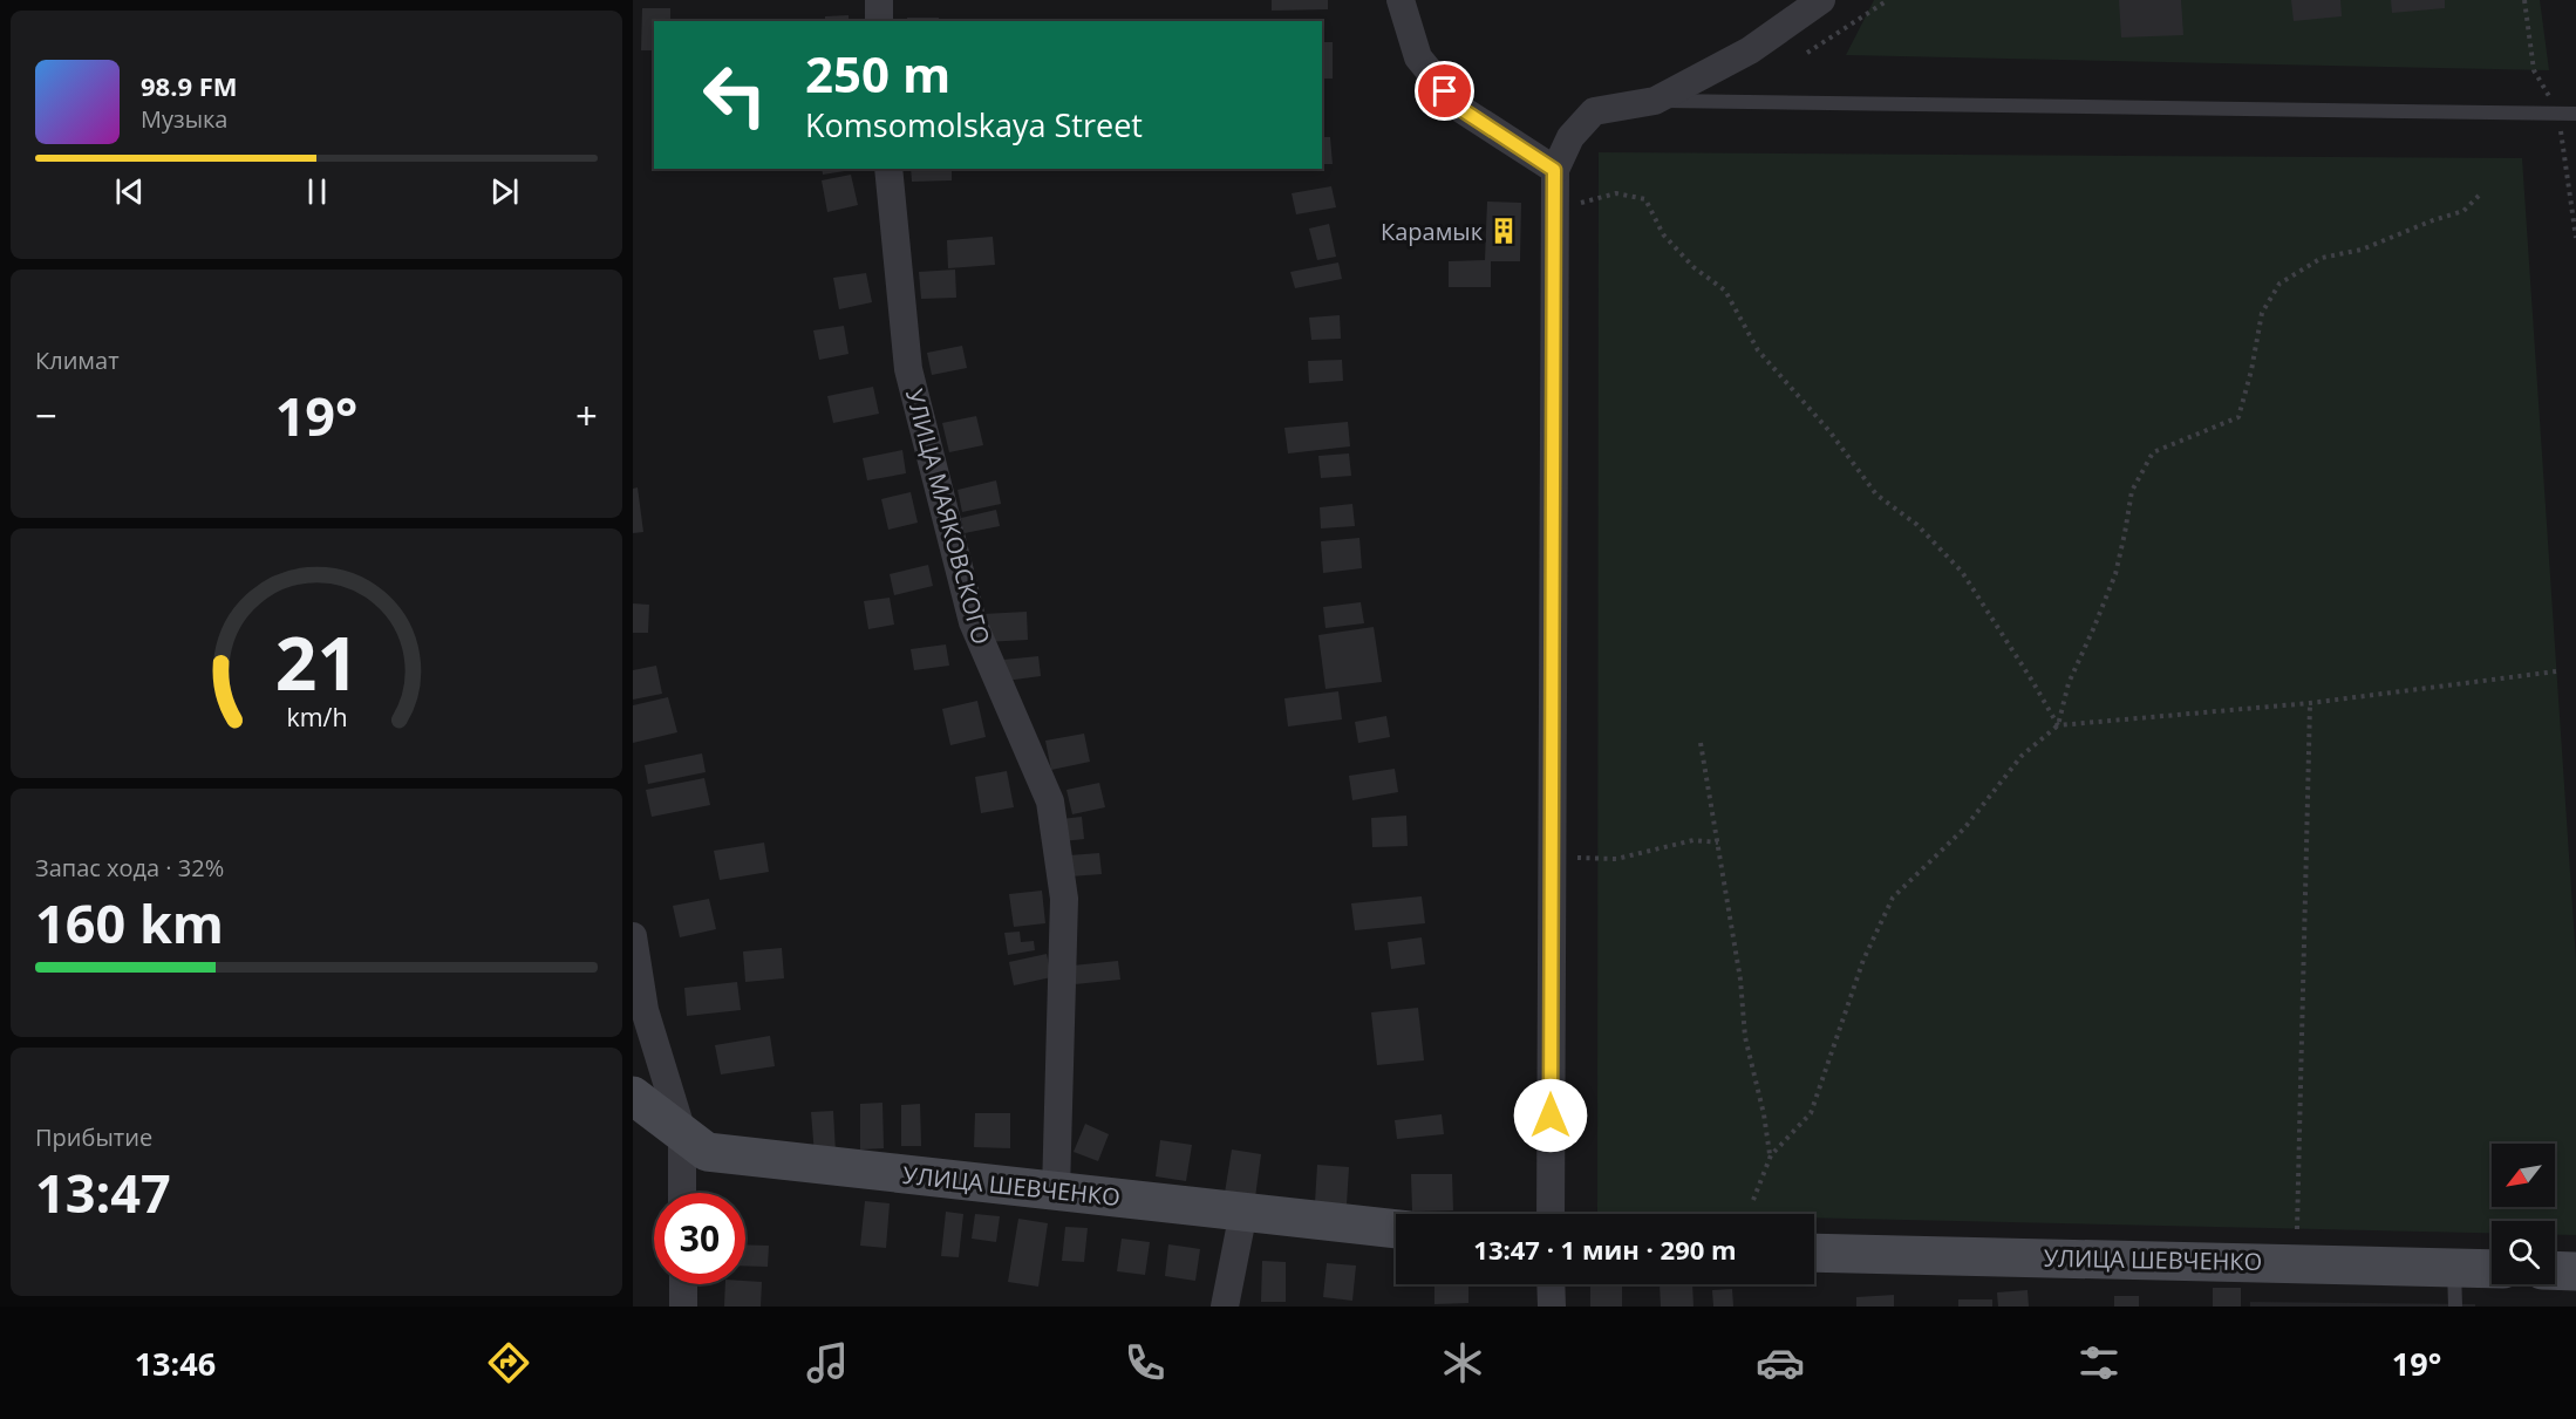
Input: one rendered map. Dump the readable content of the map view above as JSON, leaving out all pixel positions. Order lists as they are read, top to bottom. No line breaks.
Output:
{"streets":{"street":["УЛИЦА МАЯКОВСКОГО","УЛИЦА ШЕВЧЕНКО"]},"crossings":[["УЛИЦА МАЯКОВСКОГО","УЛИЦА ШЕВЧЕНКО"]],"places":{"building":["Карамык"]},"north":"bottom left","page":{"turn":["250 m","Komsomolskaya Street"],"song":["98.9 FM","Музыка"],"tile":["Климат",["Запас хода · 32%","160 km"],["Прибытие","13:47"]],"heat":["−","19°","+"],"limit":"30","trip":"13:47 · 1 мин · 290 m","tabs":["13:46","19°"],"gauge":["21","km/h"]}}
